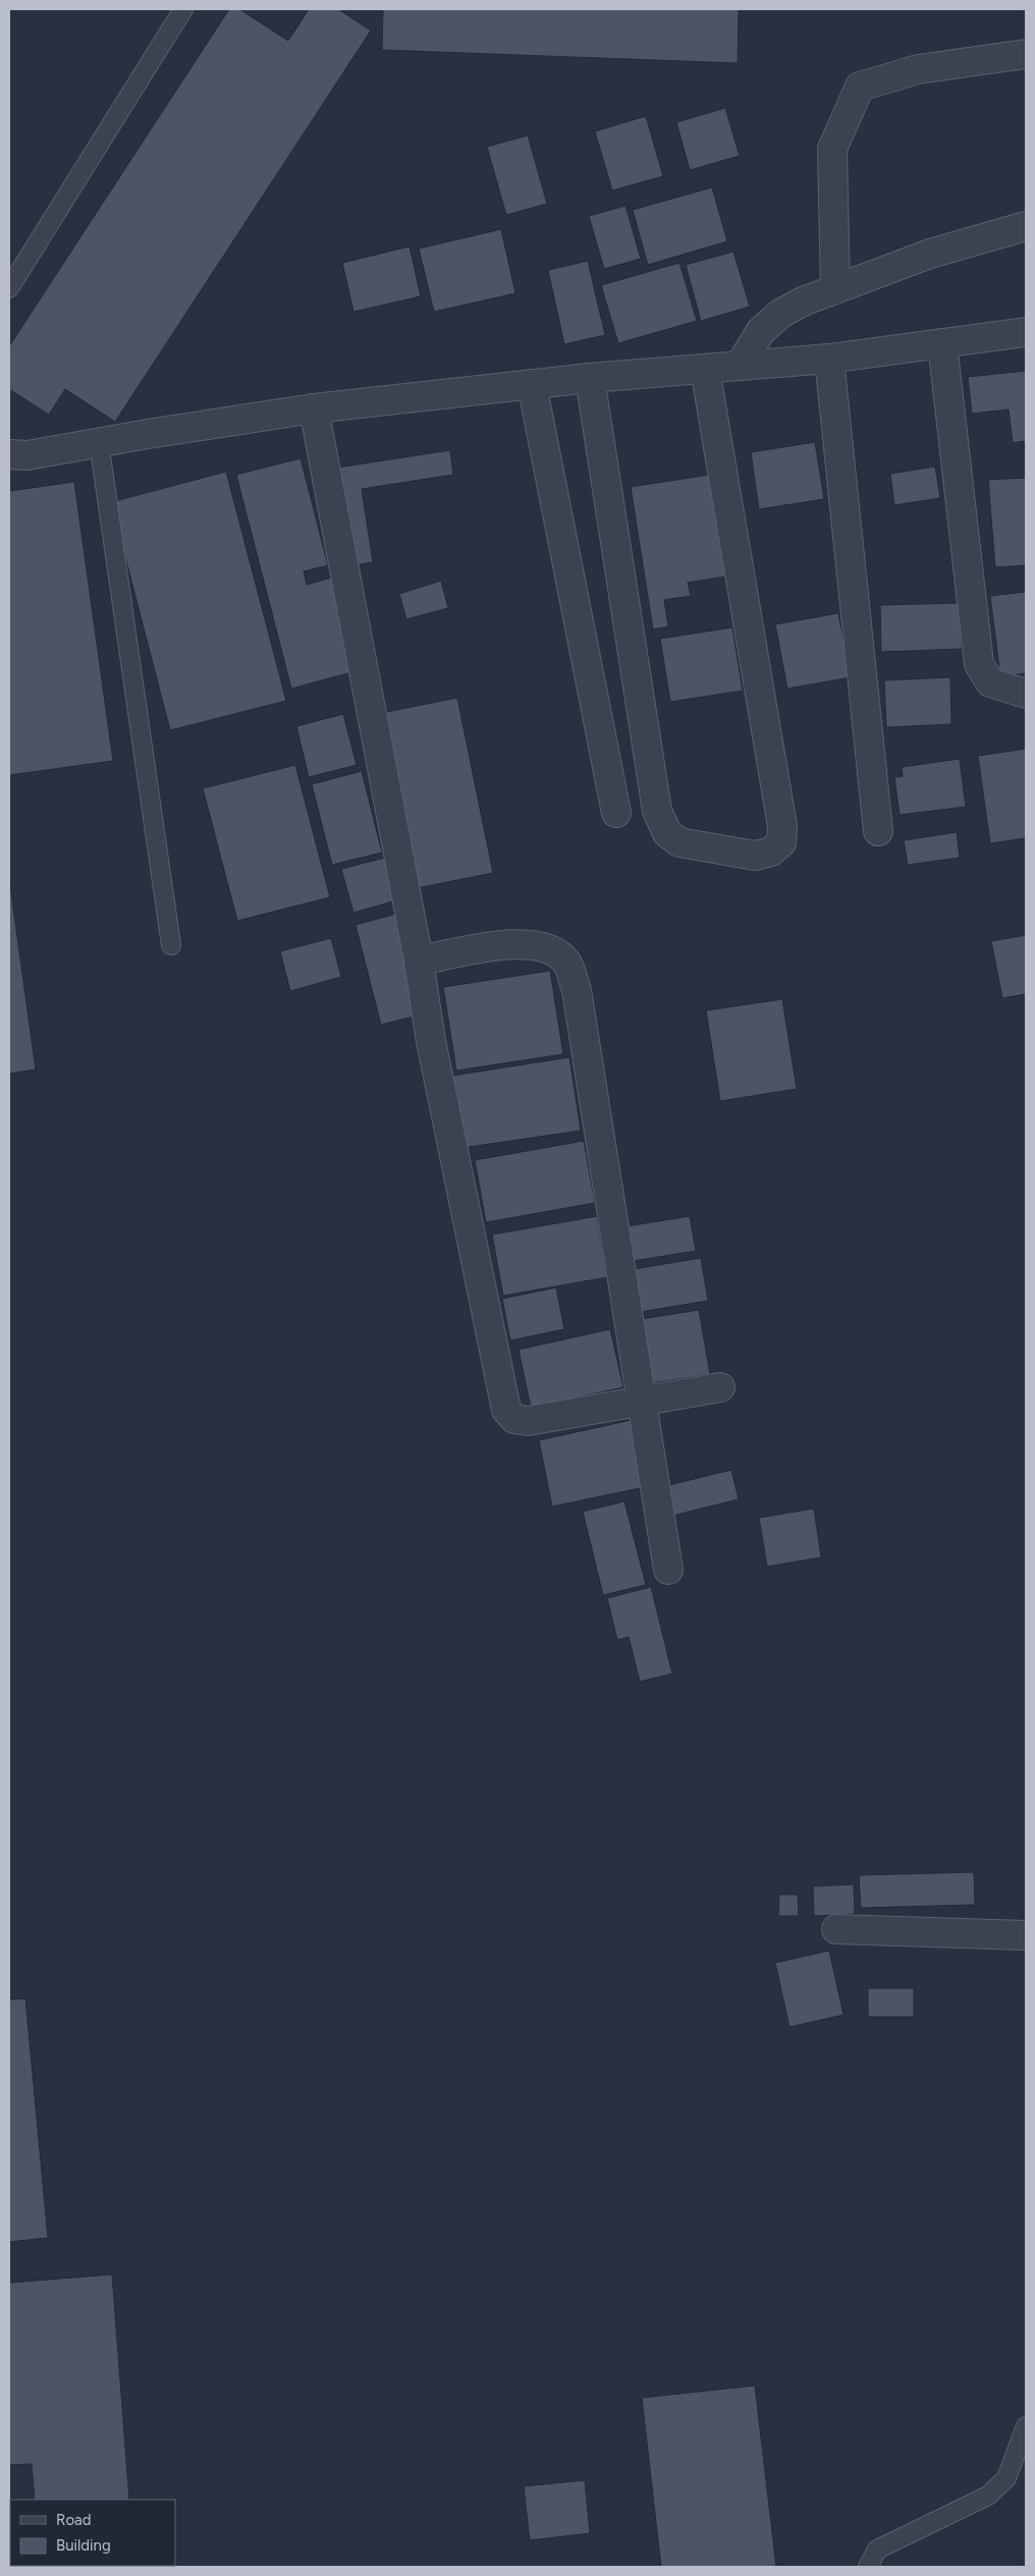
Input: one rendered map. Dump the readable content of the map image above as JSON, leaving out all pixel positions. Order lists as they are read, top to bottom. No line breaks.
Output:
{"legend":["Road","Building"]}
